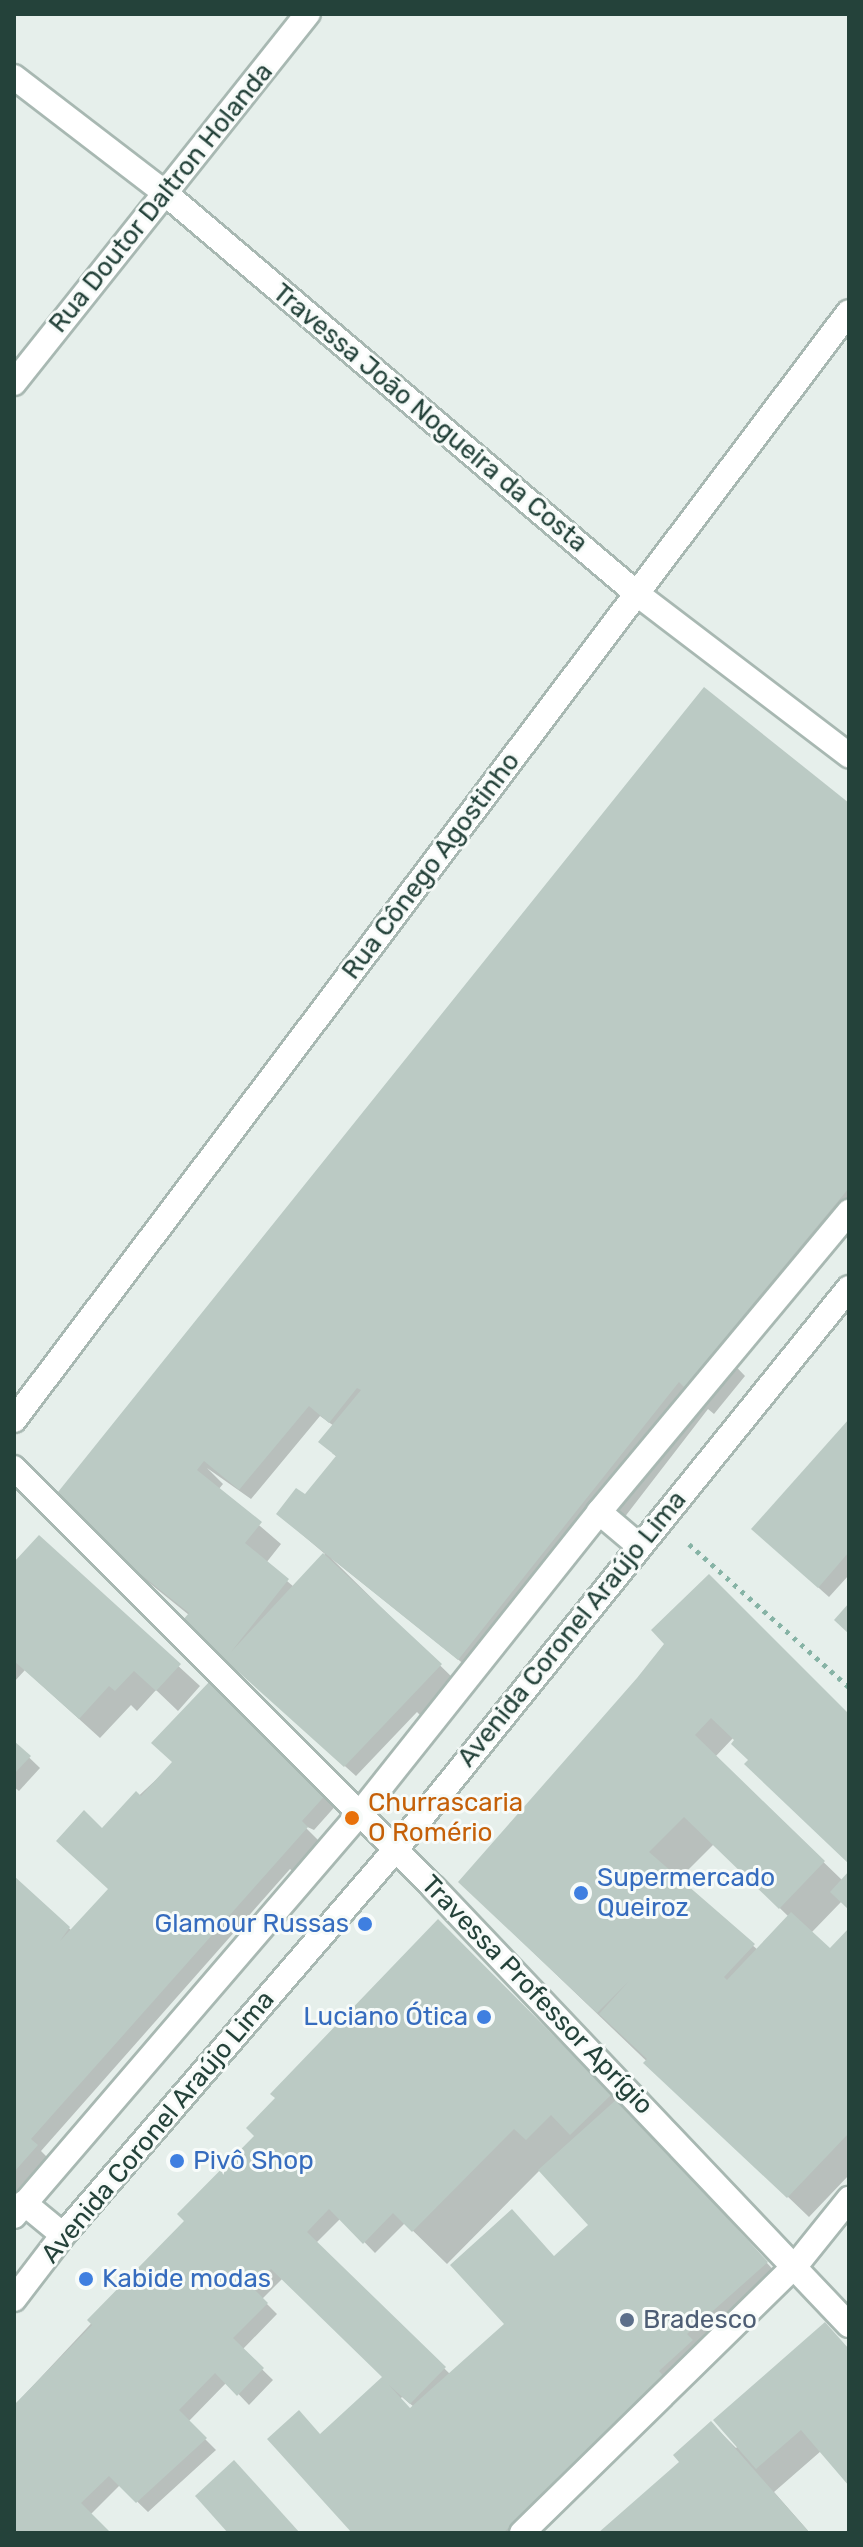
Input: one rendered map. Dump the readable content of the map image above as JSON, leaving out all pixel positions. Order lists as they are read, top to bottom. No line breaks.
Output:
{"streets":{"street":["Rua Doutor Daltron Holanda","Travessa João Nogueira da Costa","Rua Cônego Agostinho","Avenida Coronel Araújo Lima","Travessa Professor Aprígio"]},"crossings":[["Rua Doutor Daltron Holanda","Travessa João Nogueira da Costa"],["Travessa João Nogueira da Costa","Rua Cônego Agostinho"],["Avenida Coronel Araújo Lima","Travessa Professor Aprígio"]],"places":["Churrascaria O Romério","Supermercado Queiroz","Glamour Russas","Luciano Ótica","Pivô Shop","Kabide modas","Bradesco"]}
